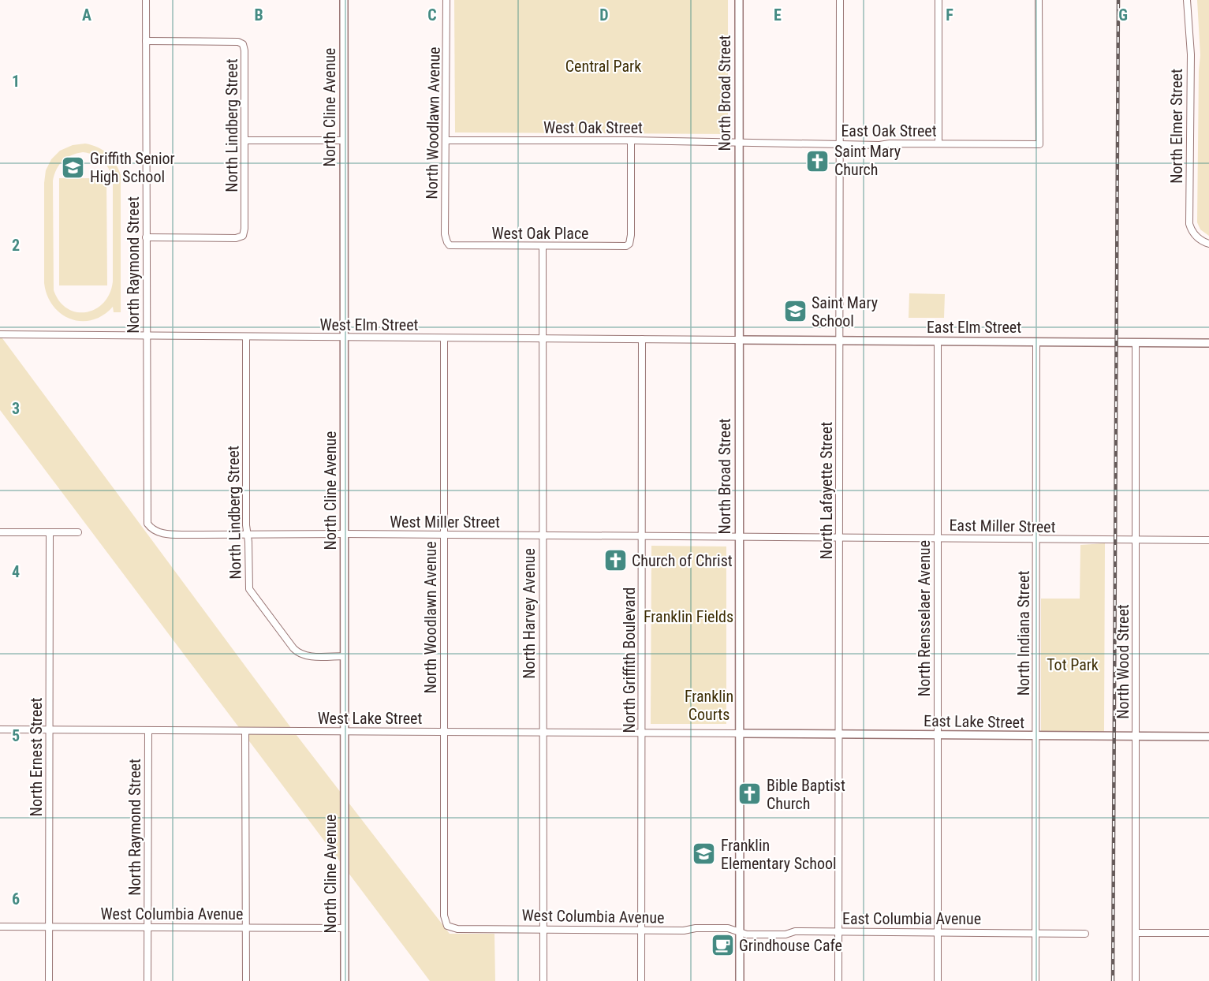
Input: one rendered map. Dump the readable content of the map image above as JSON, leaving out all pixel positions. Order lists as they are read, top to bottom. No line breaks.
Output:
{"streets":{"street":["North Broad Street","North Cline Avenue","North Woodlawn Avenue","North Lindberg Street","North Elmer Street","West Oak Street","East Oak Street","West Oak Place","North Raymond Street","West Elm Street","East Elm Street","North Lafayette Street","West Miller Street","East Miller Street","North Harvey Avenue","North Rensselaer Avenue","North Indiana Street","North Griffith Boulevard","North Wood Street","West Lake Street","East Lake Street","North Ernest Street","West Columbia Avenue","East Columbia Avenue"]},"crossings":[["North Broad Street","West Oak Street"],["North Broad Street","East Oak Street"],["North Broad Street","West Elm Street"],["North Broad Street","East Elm Street"],["North Broad Street","West Miller Street"],["North Broad Street","East Miller Street"],["North Broad Street","West Lake Street"],["North Broad Street","East Lake Street"],["North Broad Street","West Columbia Avenue"],["North Broad Street","East Columbia Avenue"],["North Cline Avenue","North Lindberg Street"],["North Cline Avenue","West Elm Street"],["North Cline Avenue","West Miller Street"],["North Cline Avenue","West Lake Street"],["North Cline Avenue","West Columbia Avenue"],["North Woodlawn Avenue","West Oak Street"],["North Woodlawn Avenue","West Oak Place"],["North Woodlawn Avenue","West Elm Street"],["North Woodlawn Avenue","West Miller Street"],["North Woodlawn Avenue","West Lake Street"],["North Woodlawn Avenue","West Columbia Avenue"],["North Lindberg Street","North Raymond Street"],["North Lindberg Street","West Elm Street"],["North Lindberg Street","West Miller Street"],["West Oak Street","East Oak Street"],["West Oak Street","West Oak Place"],["East Oak Street","North Lafayette Street"],["West Oak Place","North Harvey Avenue"],["North Raymond Street","West Elm Street"],["North Raymond Street","West Miller Street"],["North Raymond Street","West Lake Street"],["North Raymond Street","West Columbia Avenue"],["West Elm Street","East Elm Street"],["West Elm Street","North Harvey Avenue"],["West Elm Street","North Griffith Boulevard"],["East Elm Street","North Lafayette Street"],["East Elm Street","North Rensselaer Avenue"],["East Elm Street","North Indiana Street"],["East Elm Street","North Wood Street"],["North Lafayette Street","East Miller Street"],["North Lafayette Street","East Lake Street"],["North Lafayette Street","East Columbia Avenue"],["West Miller Street","East Miller Street"],["West Miller Street","North Harvey Avenue"],["West Miller Street","North Griffith Boulevard"],["East Miller Street","North Rensselaer Avenue"],["East Miller Street","North Indiana Street"],["East Miller Street","North Wood Street"],["North Harvey Avenue","West Lake Street"],["North Harvey Avenue","West Columbia Avenue"],["North Rensselaer Avenue","East Lake Street"],["North Rensselaer Avenue","East Columbia Avenue"],["North Indiana Street","East Lake Street"],["North Indiana Street","East Columbia Avenue"],["North Griffith Boulevard","West Lake Street"],["North Griffith Boulevard","West Columbia Avenue"],["North Wood Street","East Lake Street"],["West Lake Street","East Lake Street"],["West Lake Street","North Ernest Street"],["North Ernest Street","West Columbia Avenue"],["West Columbia Avenue","East Columbia Avenue"]],"parks":["Central Park","Franklin Fields","Tot Park","Franklin Courts"],"places":{"church":["Saint Mary Church","Church of Christ","Bible Baptist Church"],"school or university":["Griffith Senior High School","Saint Mary School","Franklin Elementary School"],"cafe":["Grindhouse Cafe"]},"grid":{"columns":["A","B","C","D","E","F","G"],"rows":["1","2","3","4","5","6"]}}
